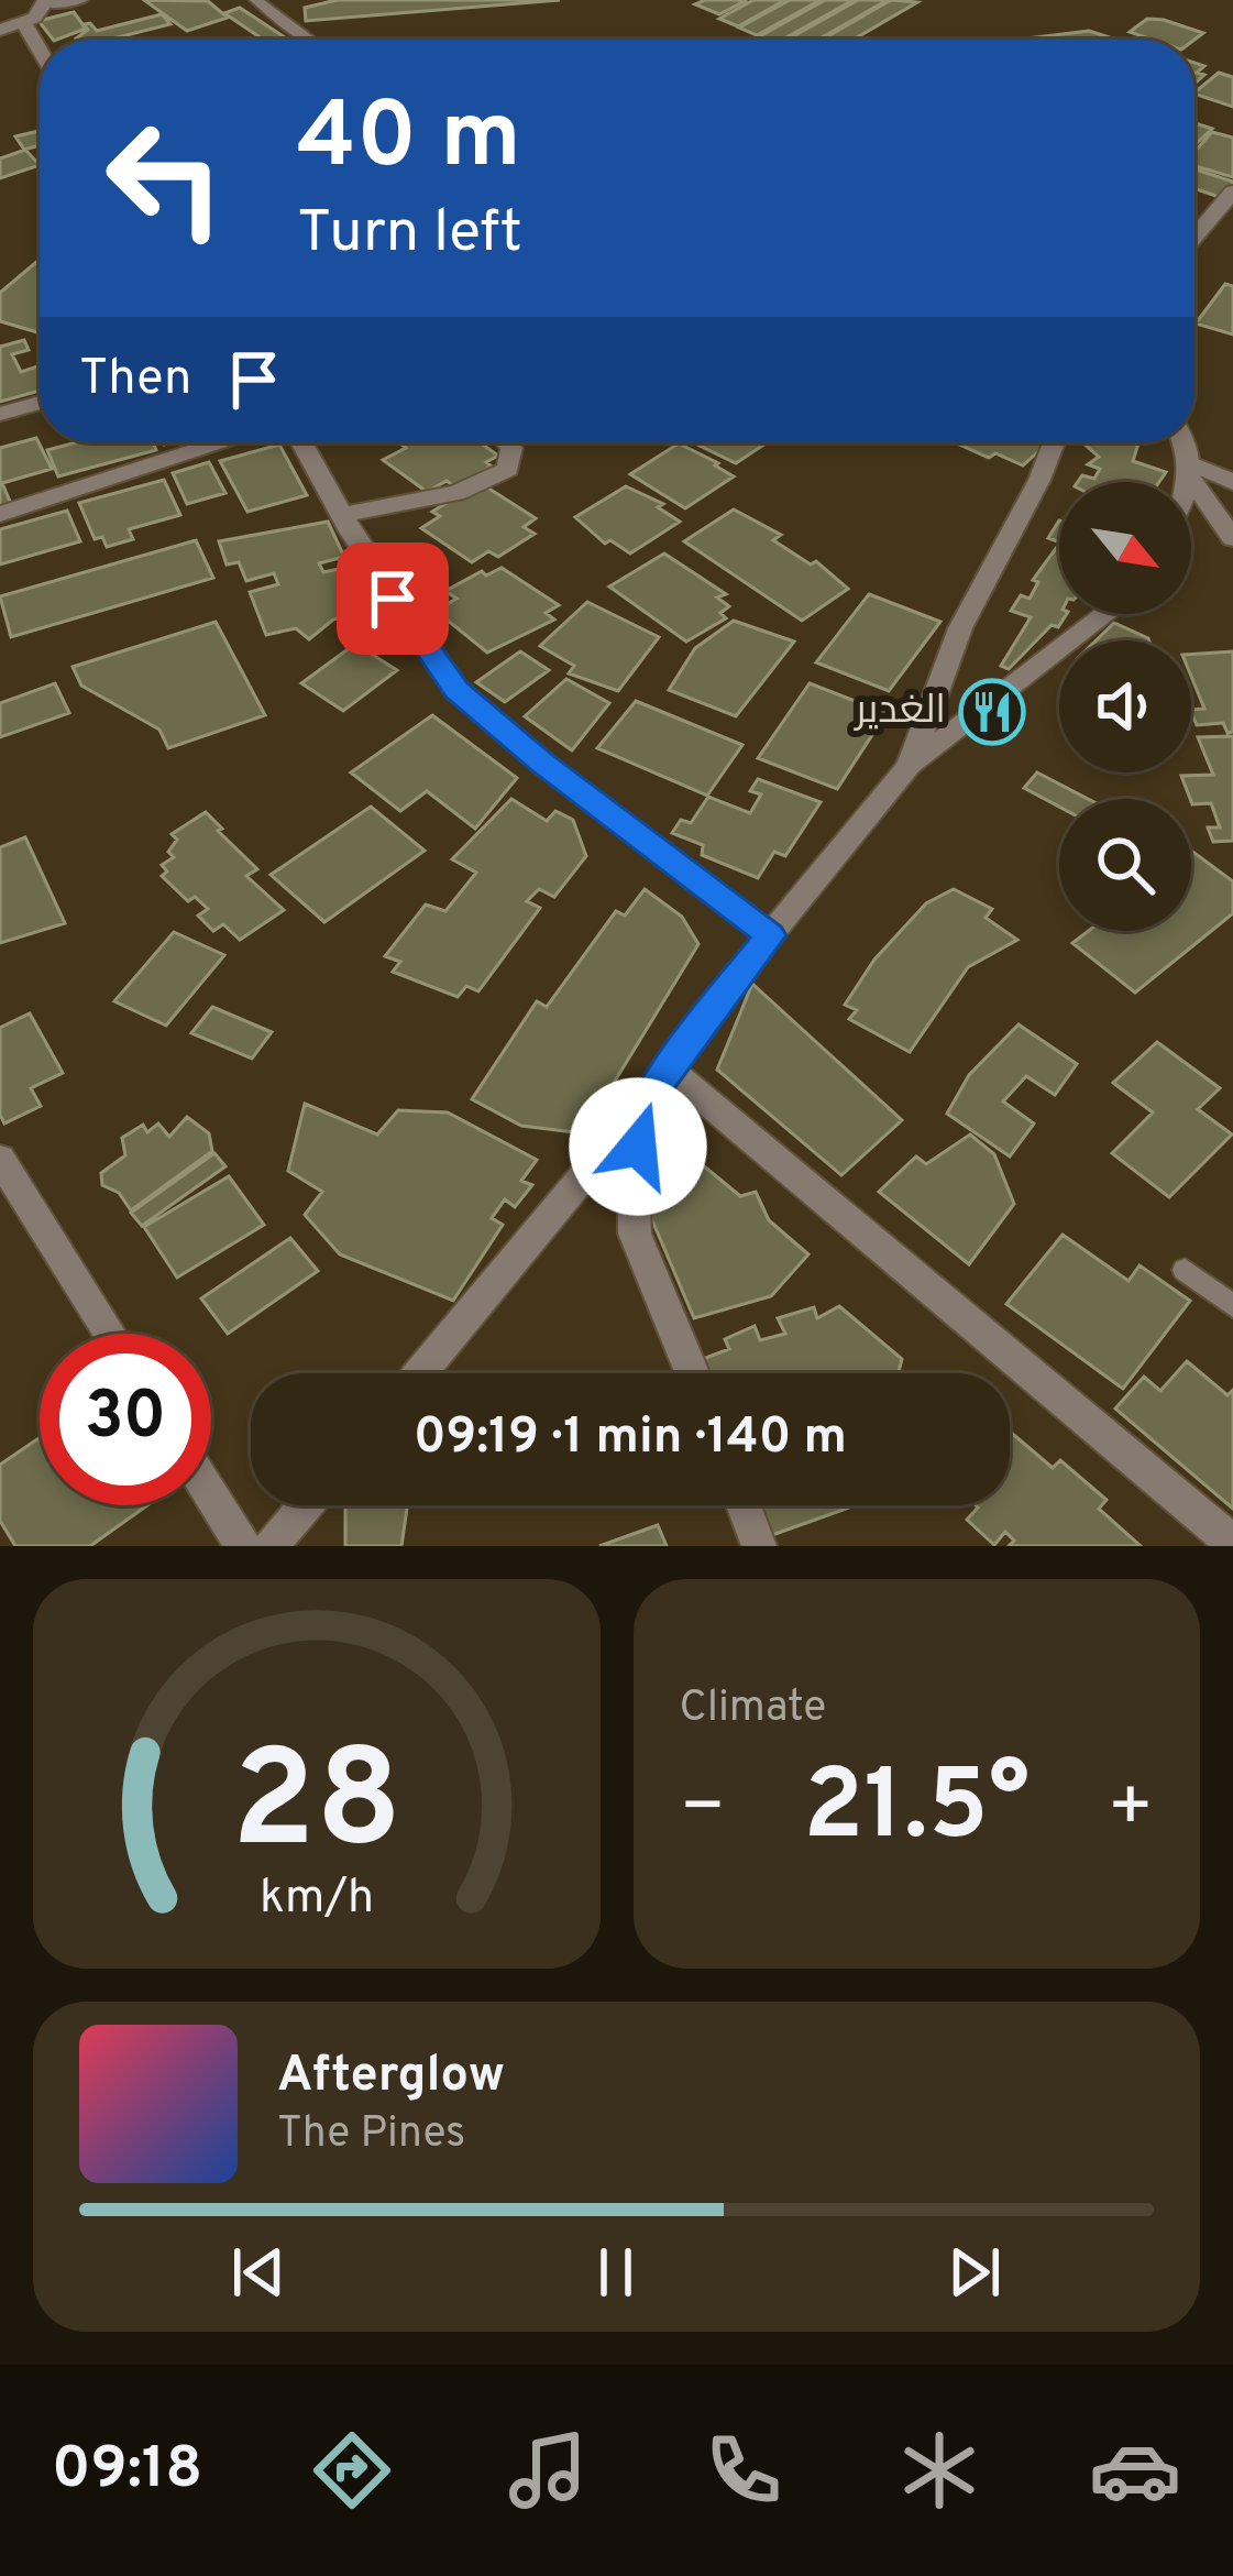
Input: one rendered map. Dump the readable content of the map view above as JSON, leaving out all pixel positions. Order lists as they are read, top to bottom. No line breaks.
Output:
{"places":{"restaurant":["الغدير"]},"north":"bottom right","page":{"turn":["40 m","Turn left"],"then":"Then","limit":"30","trip":"09:19 · 1 min · 140 m","tile":"Climate","heat":["−","21.5°","+"],"song":["Afterglow","The Pines"],"tabs":"09:18","gauge":["28","km/h"]}}
